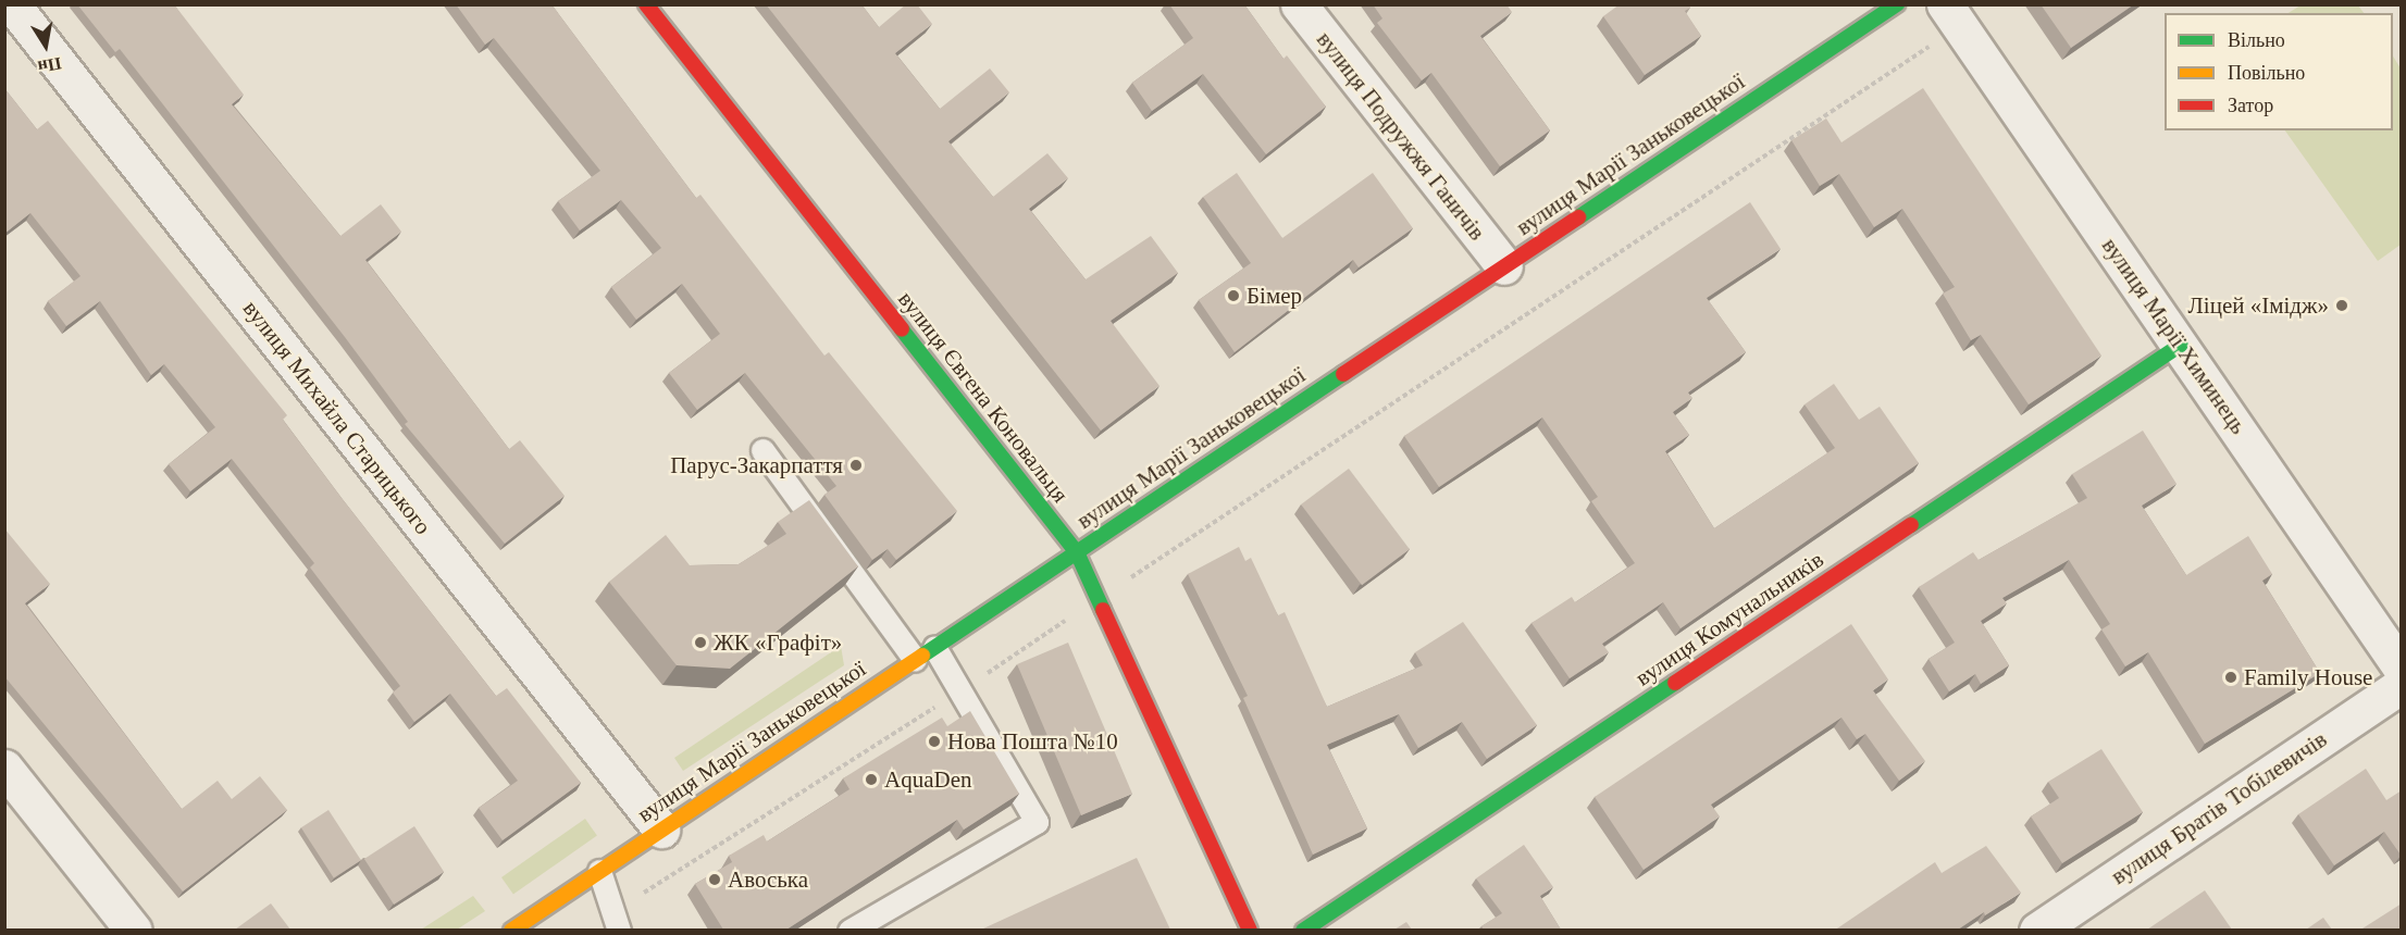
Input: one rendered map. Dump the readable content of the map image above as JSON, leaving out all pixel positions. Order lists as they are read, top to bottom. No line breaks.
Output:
{"streets":{"street":["вулиця Подружжя Ганичів","вулиця Марії Заньковецької","вулиця Марії Химинець","вулиця Євгена Коновальця","вулиця Михайла Старицького","вулиця Комунальників","вулиця Братів Тобілевичів"]},"crossings":[["вулиця Подружжя Ганичів","вулиця Марії Заньковецької"],["вулиця Марії Заньковецької","вулиця Євгена Коновальця"],["вулиця Марії Заньковецької","вулиця Михайла Старицького"],["вулиця Марії Химинець","вулиця Комунальників"]],"places":["Бімер","Ліцей «Імідж»","Парус-Закарпаття","ЖК «Графіт»","Family House","Нова Пошта №10","AquaDen","Авоська"],"legend":["Вільно","Повільно","Затор"],"north":"bottom"}
